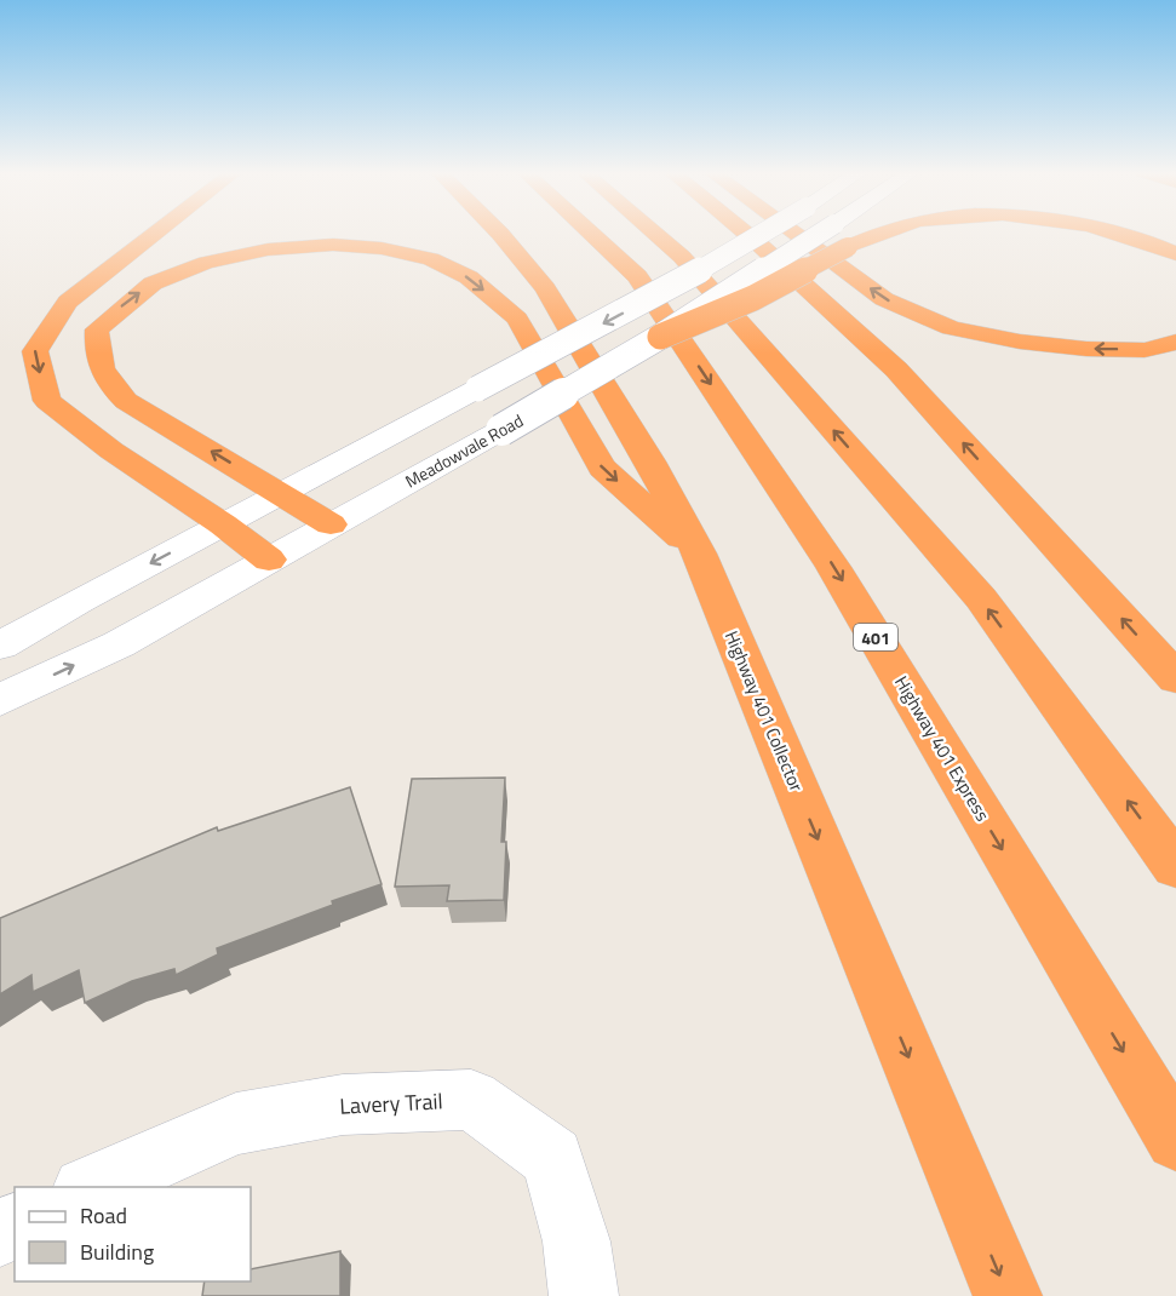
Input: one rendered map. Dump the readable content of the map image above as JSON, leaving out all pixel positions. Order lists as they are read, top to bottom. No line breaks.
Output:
{"streets":{"highway":["401","Highway 401 Collector","Highway 401 Express"],"main road":["Meadowvale Road","Lavery Trail"]},"legend":["Road","Building"]}
